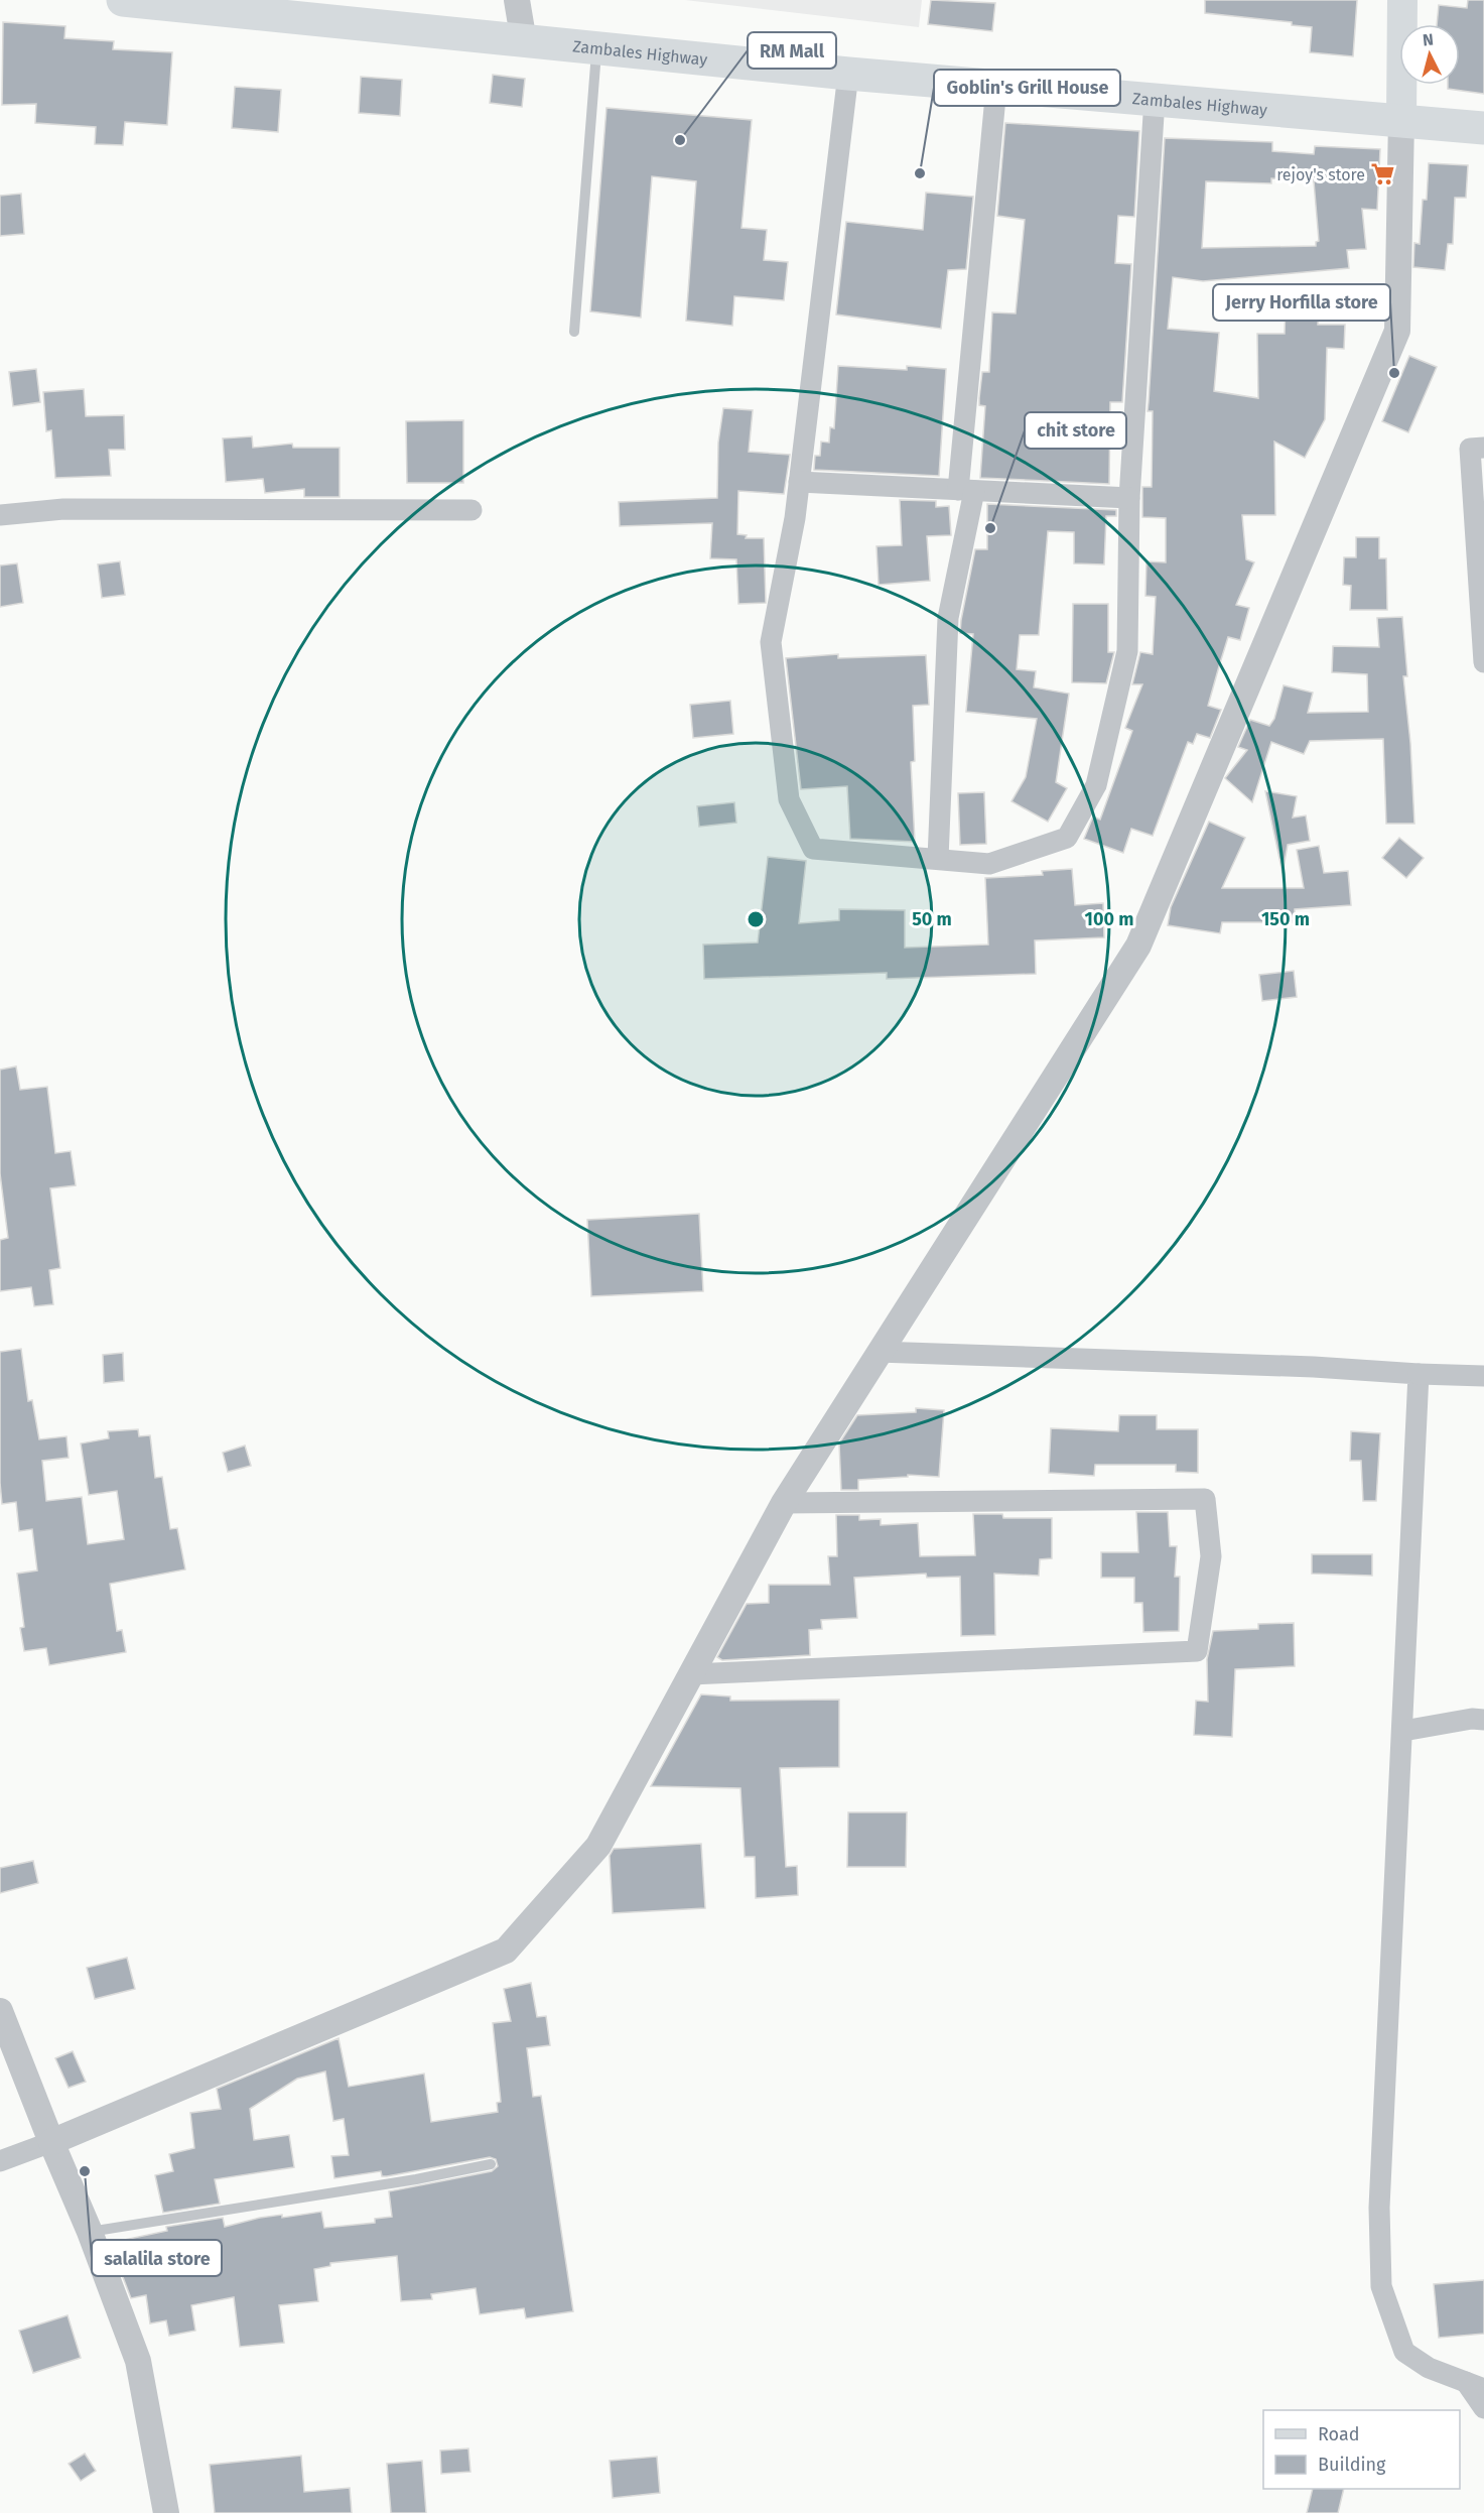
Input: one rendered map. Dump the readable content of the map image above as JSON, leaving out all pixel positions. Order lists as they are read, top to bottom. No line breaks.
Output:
{"streets":{"main road":["Zambales Highway"]},"places":{"other":["RM Mall","Goblin's Grill House","Jerry Horfilla store","chit store","salalila store"],"supermarket":["rejoy's store"]},"legend":["Road","Building"],"north":"top","rings":["50 m","100 m","150 m"]}
